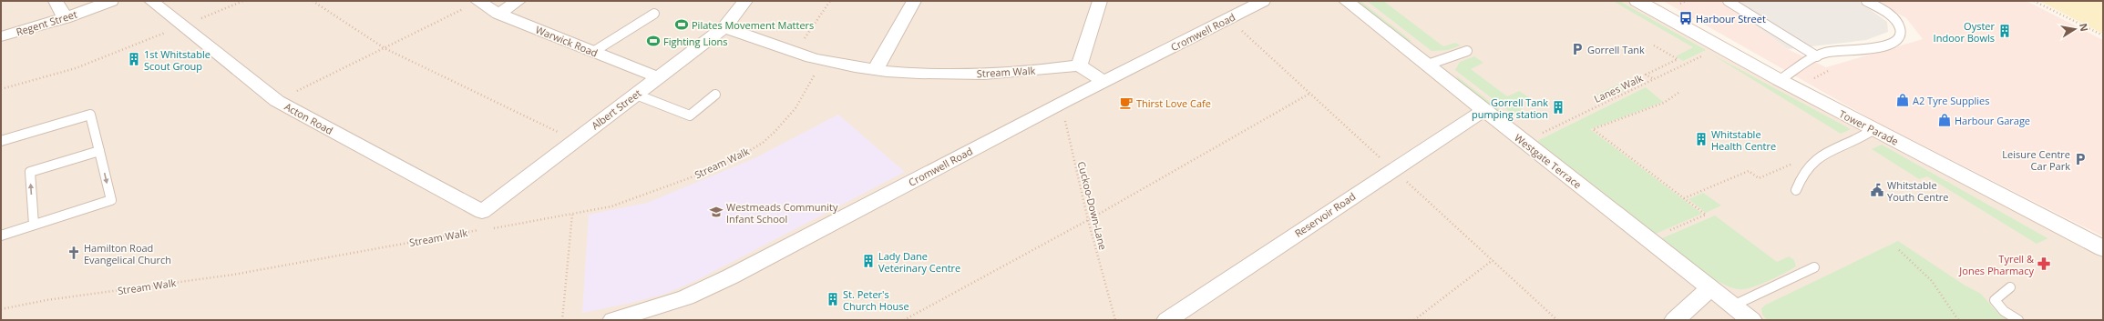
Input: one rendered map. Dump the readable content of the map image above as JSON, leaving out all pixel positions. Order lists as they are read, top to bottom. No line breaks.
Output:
{"streets":{"main road":["Tower Parade"],"street":["Regent Street","Cromwell Road","Warwick Road","Stream Walk","Albert Street","Acton Road","Westgate Terrace","Reservoir Road"],"path":["Lanes Walk","Cuckoo-Down-Lane"]},"crossings":[["Cromwell Road","Cuckoo-Down-Lane"],["Warwick Road","Albert Street"],["Stream Walk","Albert Street"],["Lanes Walk","Tower Parade"],["Lanes Walk","Westgate Terrace"],["Albert Street","Acton Road"],["Westgate Terrace","Reservoir Road"]],"places":{"bus stop":["Harbour Street"],"sports":["Pilates Movement Matters","Fighting Lions"],"building":["Oyster Indoor Bowls","1st Whitstable Scout Group","Gorrell Tank pumping station","Whitstable Health Centre","Lady Dane Veterinary Centre","St. Peter's Church House"],"parking":["Gorrell Tank","Leisure Centre Car Park"],"shop":["A2 Tyre Supplies","Harbour Garage"],"cafe":["Thirst Love Cafe"],"public building":["Whitstable Youth Centre"],"school or university":["Westmeads Community Infant School"],"church":["Hamilton Road Evangelical Church"],"pharmacy":["Tyrell & Jones Pharmacy"]},"north":"right"}
